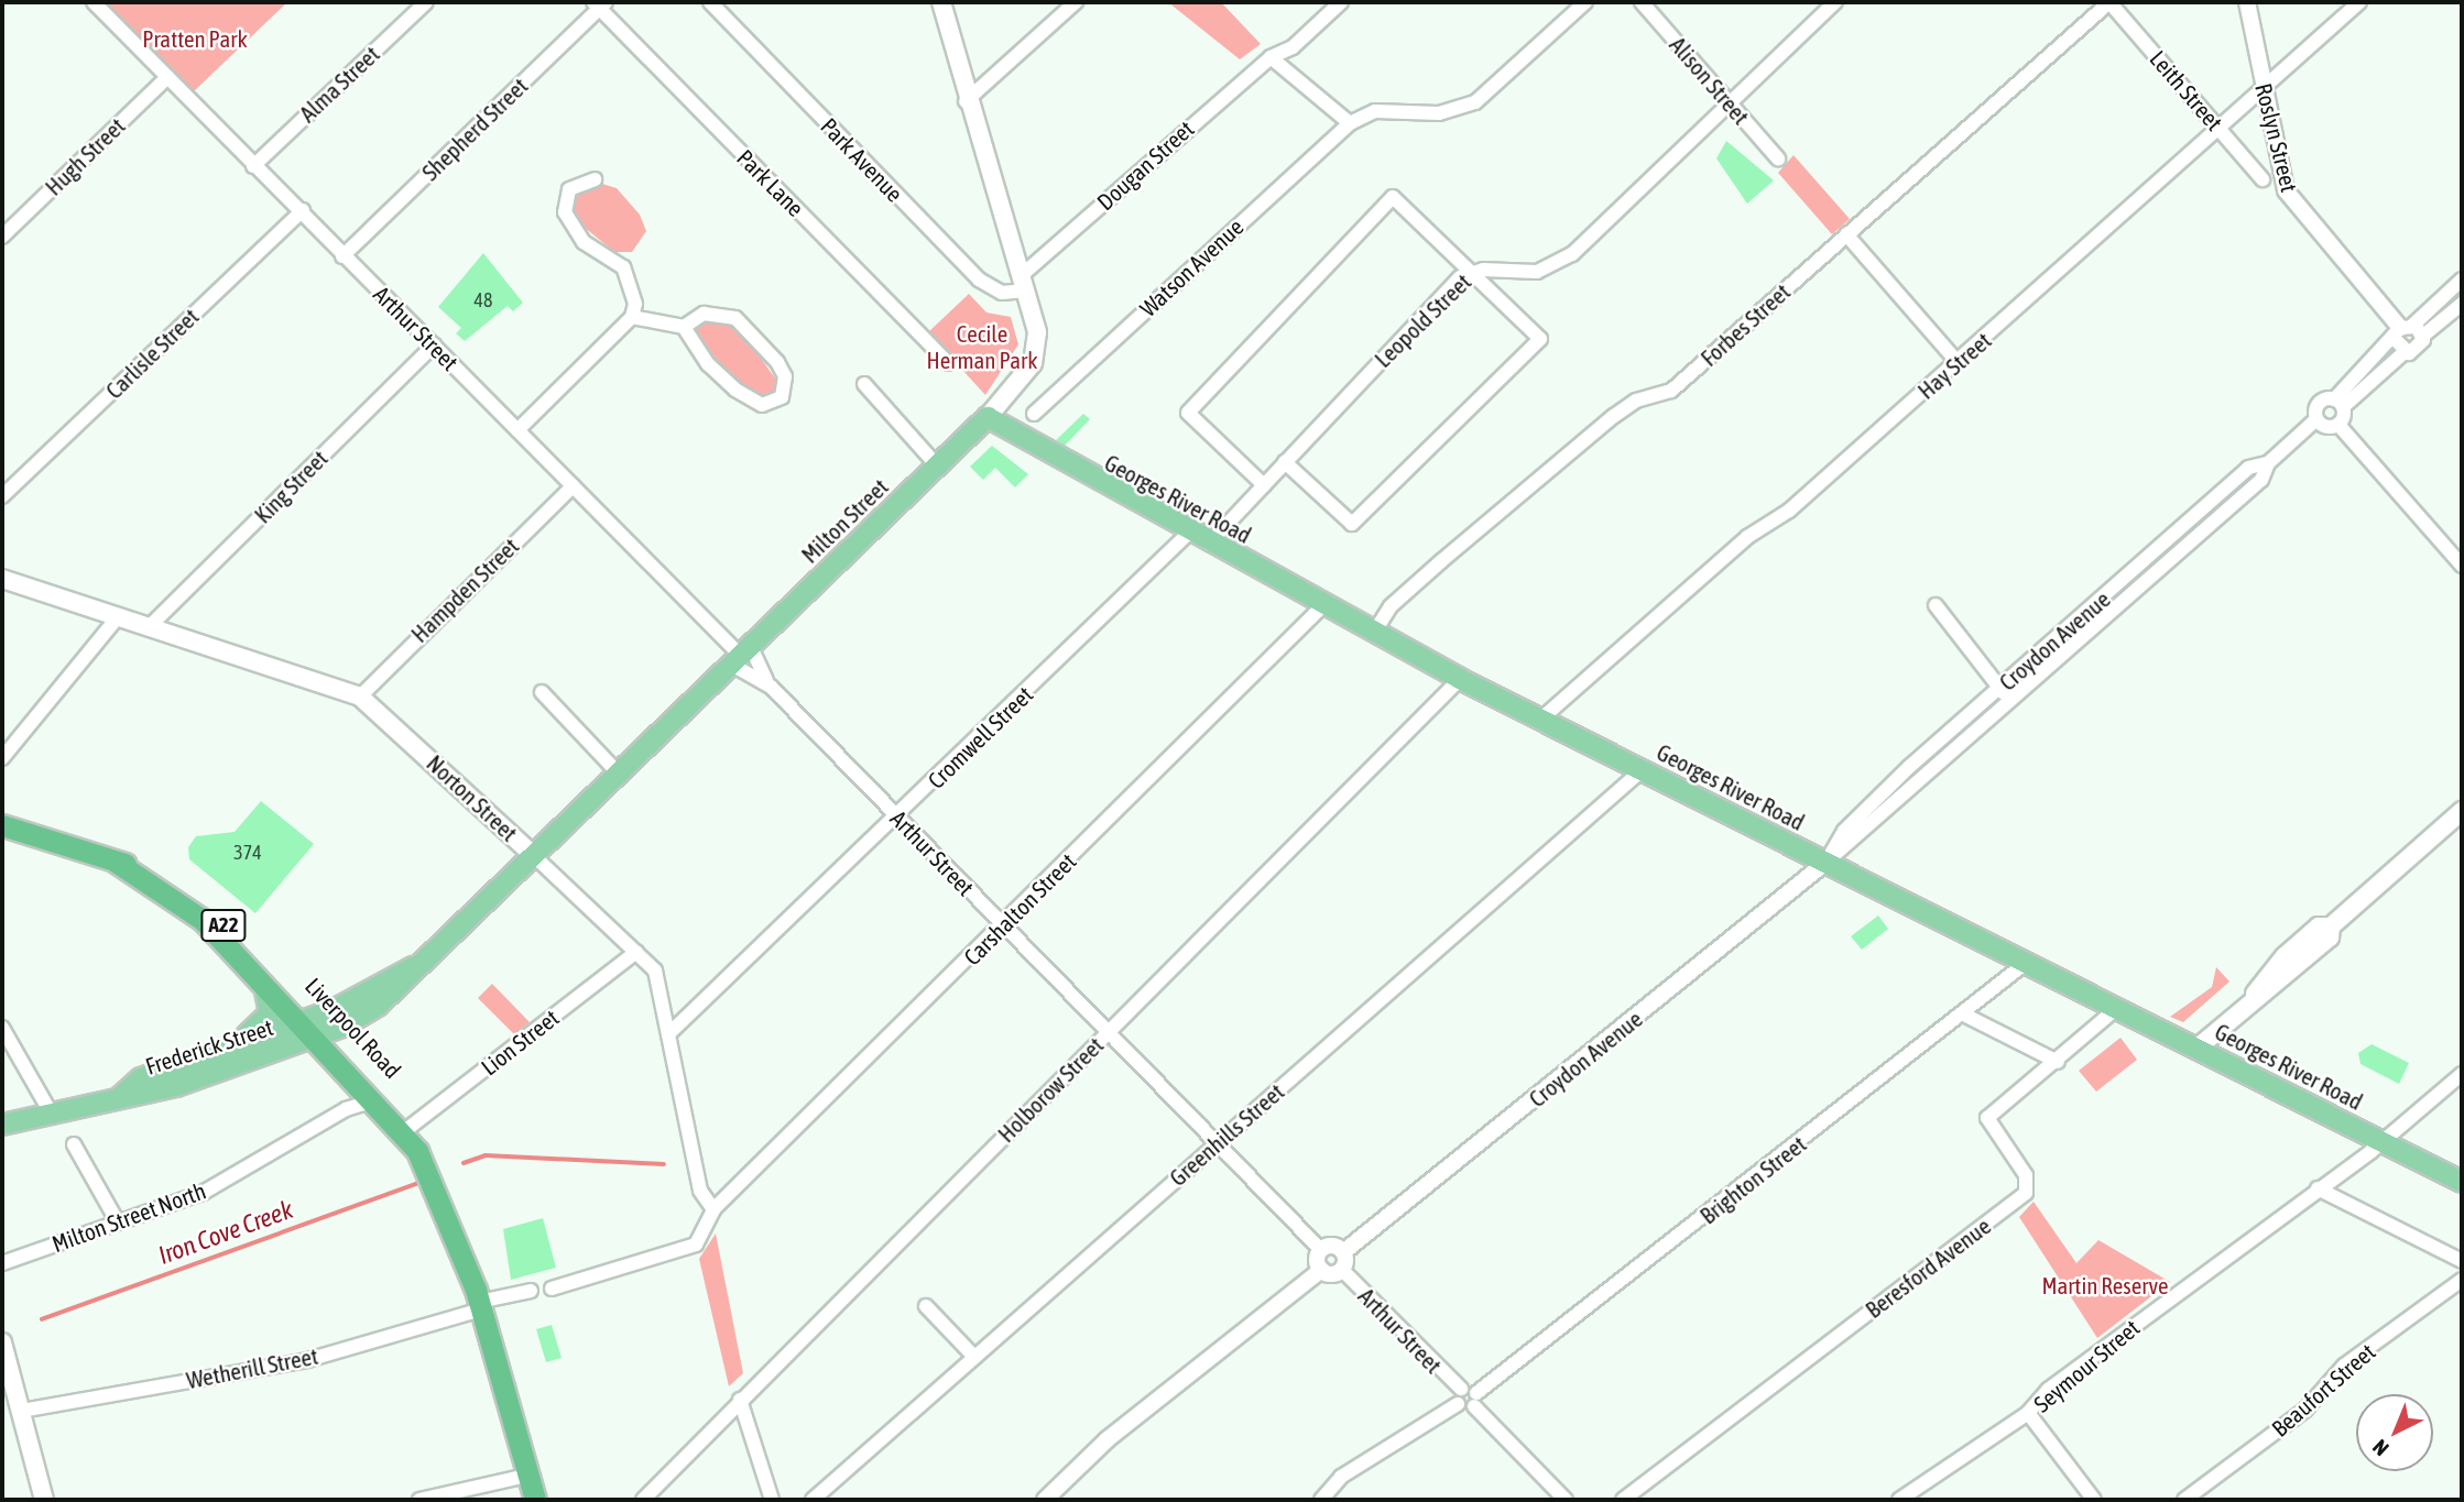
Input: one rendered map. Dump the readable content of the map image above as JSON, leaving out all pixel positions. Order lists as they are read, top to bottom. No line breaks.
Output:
{"streets":{"highway":["A22","Liverpool Road"],"main road":["Georges River Road","Milton Street","Norton Street","Frederick Street"],"street":["Alison Street","Alma Street","Leith Street","Shepherd Street","Roslyn Street","Hugh Street","Park Avenue","Dougan Street","Park Lane","Watson Avenue","Leopold Street","Forbes Street","Arthur Street","Carlisle Street","Hay Street","King Street","Hampden Street","Croydon Avenue","Cromwell Street","Carshalton Street","Lion Street","Holborow Street","Greenhills Street","Brighton Street","Milton Street North","Beresford Avenue","Seymour Street","Wetherill Street","Beaufort Street"]},"crossings":[["Alison Street","Leopold Street"],["Alma Street","Arthur Street"],["Leith Street","Forbes Street"],["Leith Street","Hay Street"],["Shepherd Street","Park Lane"],["Shepherd Street","Arthur Street"],["Roslyn Street","Hay Street"],["Hugh Street","Arthur Street"],["Park Avenue","Dougan Street"],["Park Avenue","Milton Street"],["Dougan Street","Milton Street"],["Leopold Street","Georges River Road"],["Forbes Street","Georges River Road"],["Arthur Street","Carlisle Street"],["Arthur Street","King Street"],["Arthur Street","Milton Street"],["Arthur Street","Hampden Street"],["Arthur Street","Cromwell Street"],["Arthur Street","Carshalton Street"],["Arthur Street","Holborow Street"],["Arthur Street","Greenhills Street"],["Hay Street","Georges River Road"],["King Street","Norton Street"],["Georges River Road","Milton Street"],["Georges River Road","Croydon Avenue"],["Georges River Road","Cromwell Street"],["Georges River Road","Carshalton Street"],["Georges River Road","Holborow Street"],["Georges River Road","Greenhills Street"],["Georges River Road","Brighton Street"],["Georges River Road","Beresford Avenue"],["Georges River Road","Seymour Street"],["Milton Street","Norton Street"],["Milton Street","Liverpool Road"],["Milton Street","Frederick Street"],["Hampden Street","Norton Street"],["Cromwell Street","Norton Street"],["Norton Street","Carshalton Street"],["Norton Street","Lion Street"],["Liverpool Road","Lion Street"],["Liverpool Road","Frederick Street"],["Liverpool Road","Milton Street North"],["Liverpool Road","Wetherill Street"]],"water":["Iron Cove Creek"],"parks":["Pratten Park","Cecile Herman Park","Martin Reserve"],"house_numbers":["48","374"],"north":"bottom left"}
